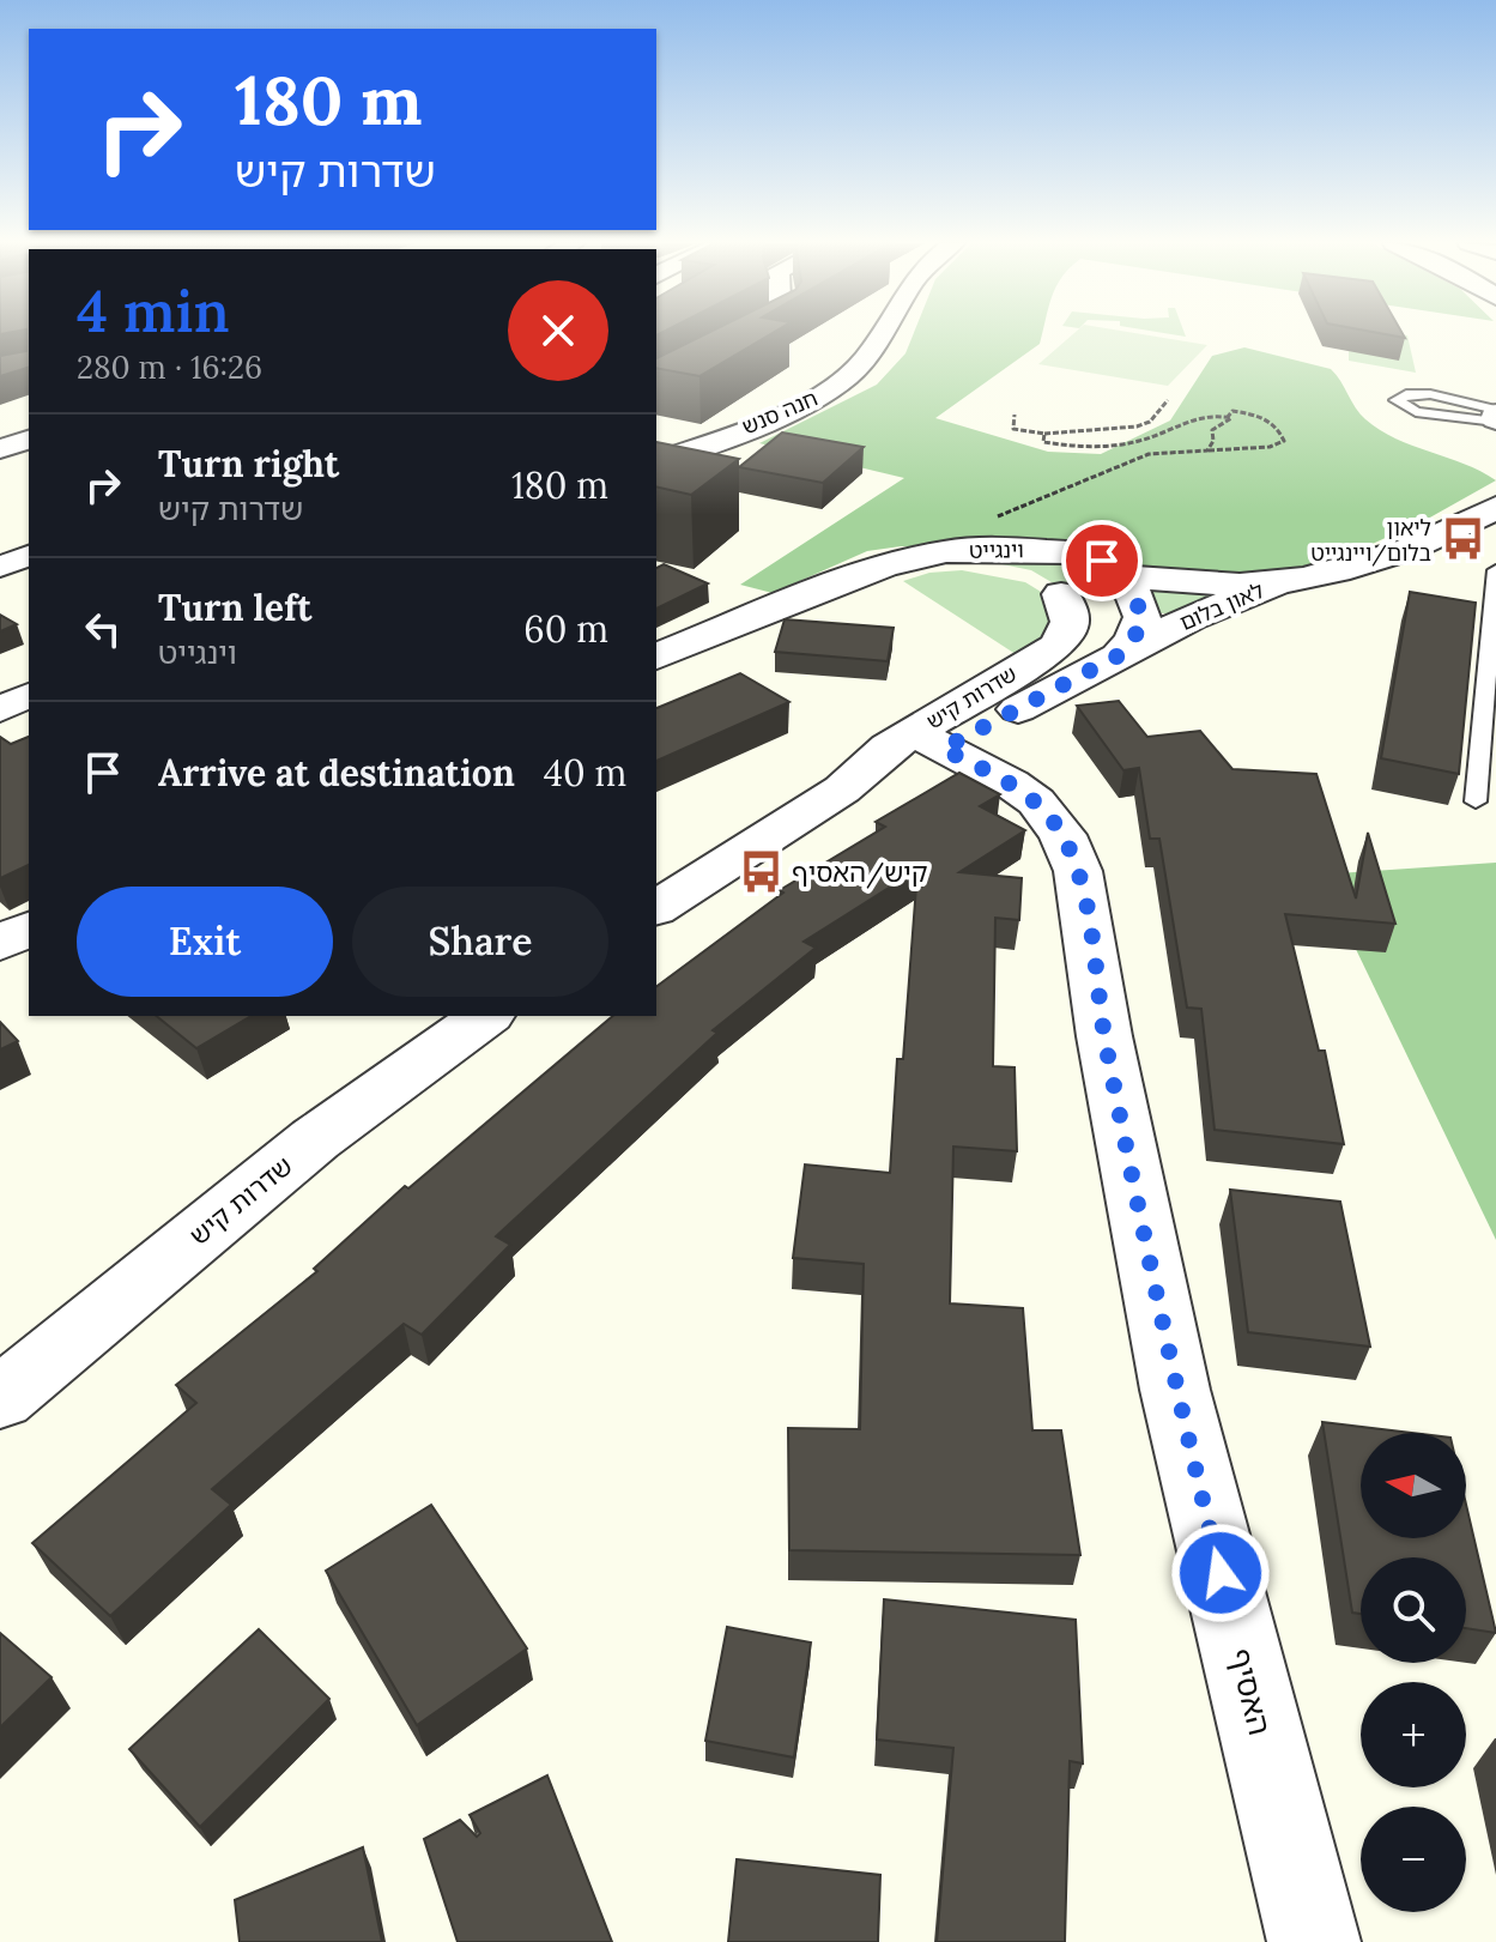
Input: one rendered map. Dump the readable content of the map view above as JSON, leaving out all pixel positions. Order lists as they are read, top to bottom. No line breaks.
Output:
{"streets":{"street":["חנה סנש","וינגייט","לאון בלום","שדרות קיש","האסיף"]},"crossings":[["וינגייט","לאון בלום"],["וינגייט","שדרות קיש"],["לאון בלום","שדרות קיש"],["שדרות קיש","האסיף"]],"places":{"bus stop":["ליאון בלום/ויינגייט","קיש/האסיף"]},"north":"left","page":{"turn":["180 m","שדרות קיש"],"heading":["4 min","280 m · 16:26"],"list":[{"name":"Turn right","note":"שדרות קיש","value":"180 m"},{"name":"Turn left","note":"וינגייט","value":"60 m"},{"name":"Arrive at destination","value":"40 m"}],"buttons":["Exit","Share"],"map_buttons":["+","−"]}}
